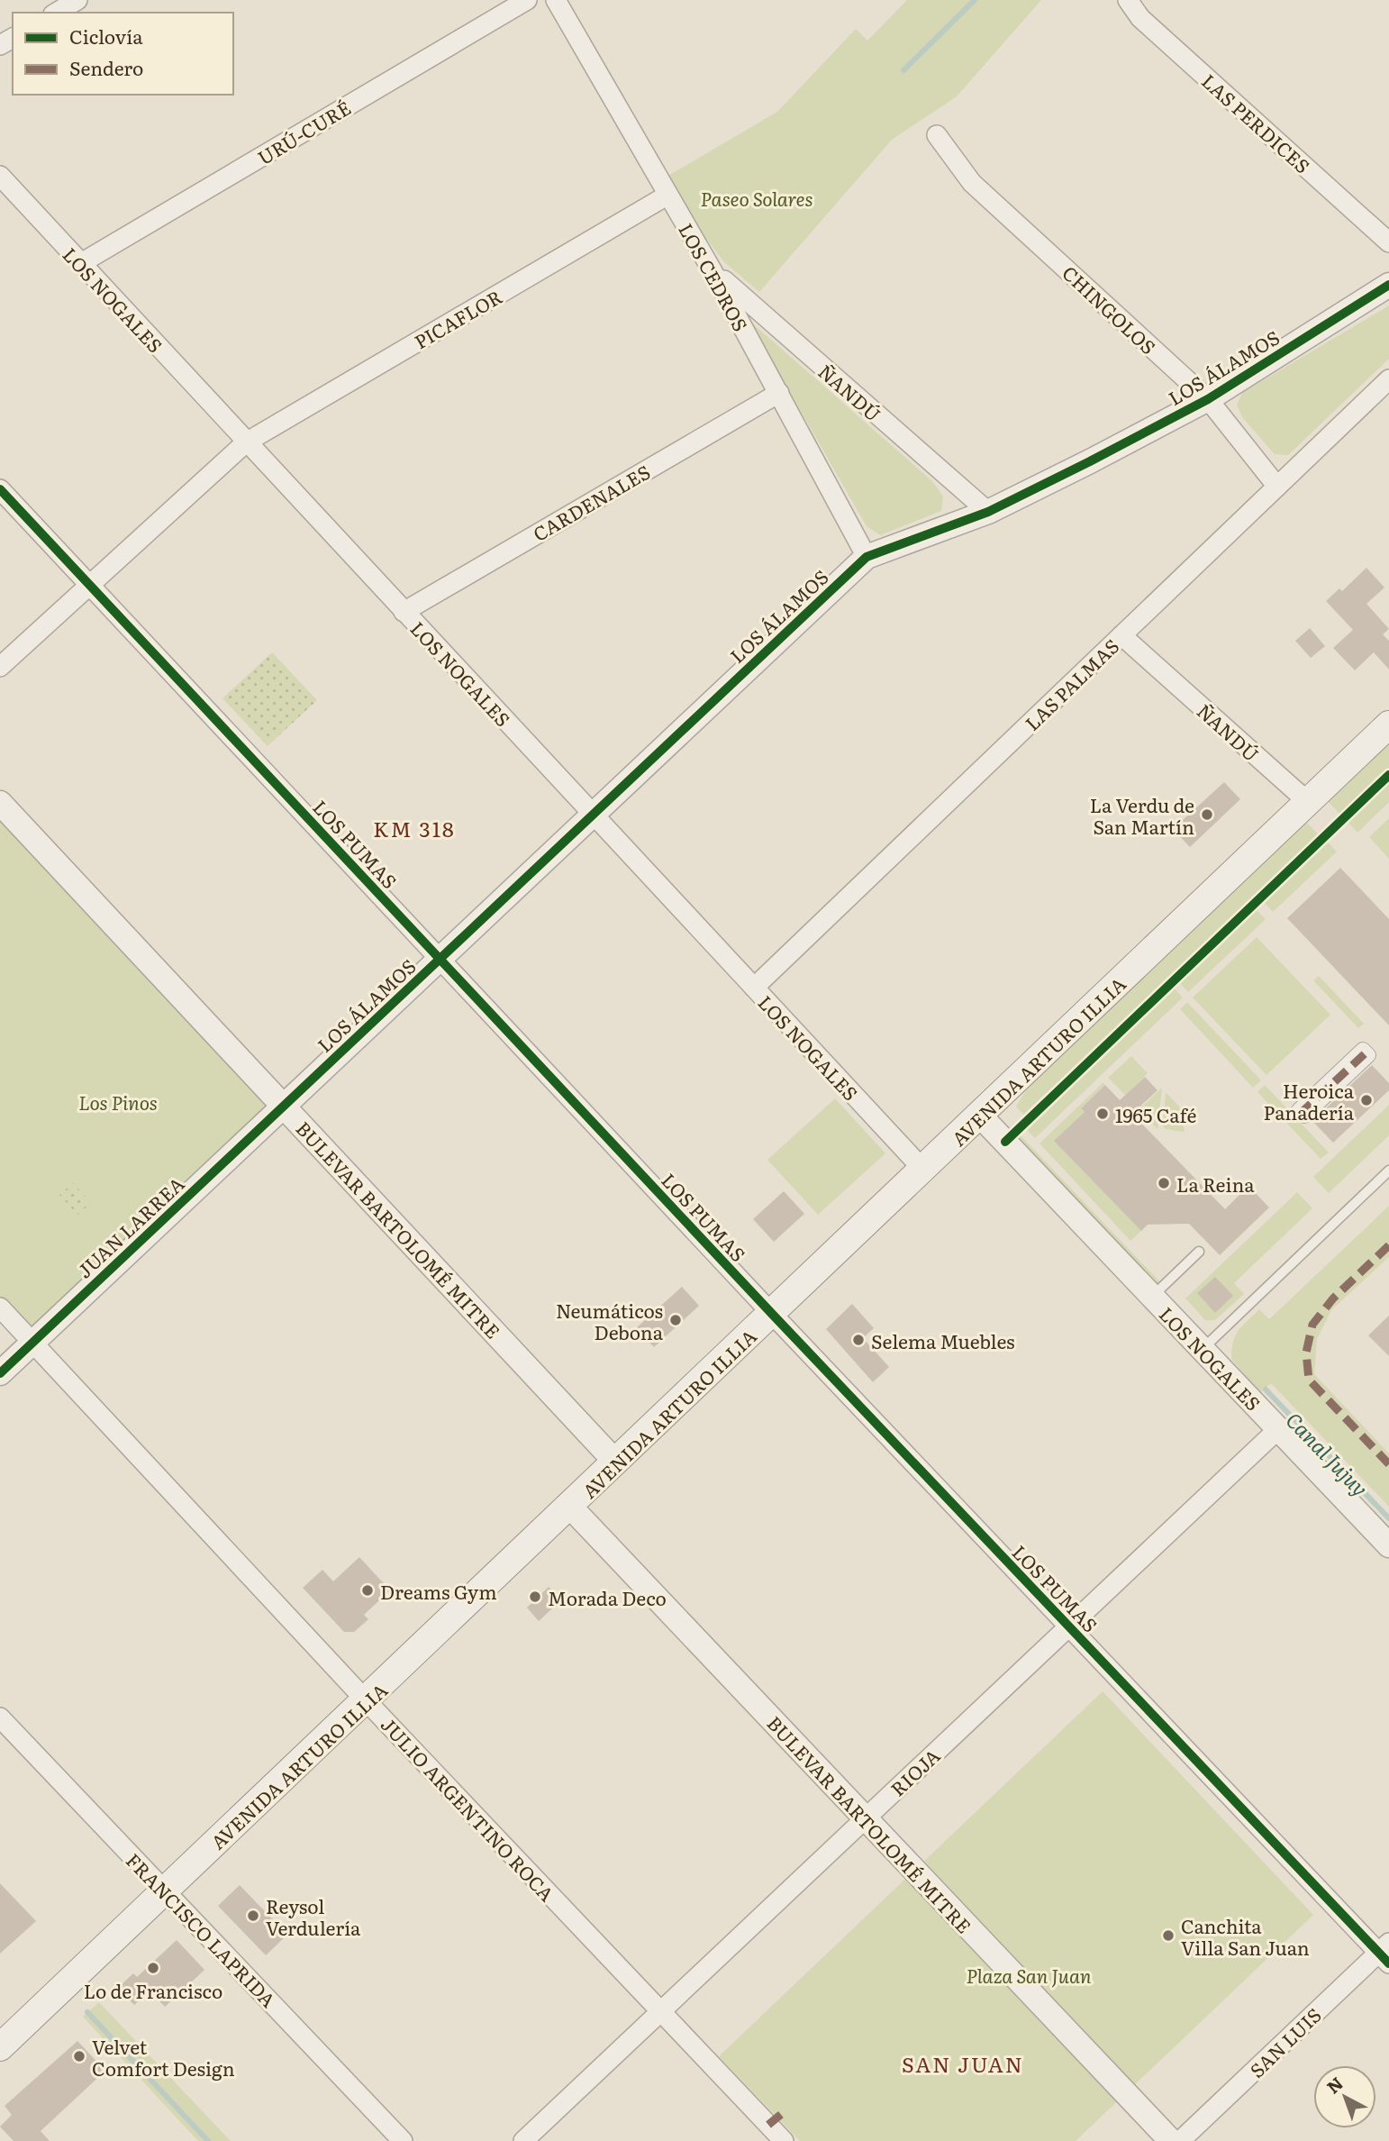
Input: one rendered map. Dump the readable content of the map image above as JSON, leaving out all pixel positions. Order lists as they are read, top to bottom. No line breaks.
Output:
{"streets":{"main road":["AVENIDA ARTURO ILLIA"],"street":["LAS PERDICES","URÚ-CURÉ","LOS CEDROS","LOS NOGALES","CHINGOLOS","PICAFLOR","LOS ÁLAMOS","ÑANDÚ","CARDENALES","LAS PALMAS","LOS PUMAS","JUAN LARREA","BULEVAR BARTOLOMÉ MITRE","RIOJA","JULIO ARGENTINO ROCA","FRANCISCO LAPRIDA","SAN LUIS"]},"crossings":[["URÚ-CURÉ","LOS NOGALES"],["LOS CEDROS","PICAFLOR"],["LOS CEDROS","LOS ÁLAMOS"],["LOS CEDROS","ÑANDÚ"],["LOS CEDROS","CARDENALES"],["LOS NOGALES","PICAFLOR"],["LOS NOGALES","LOS ÁLAMOS"],["LOS NOGALES","CARDENALES"],["LOS NOGALES","LAS PALMAS"],["LOS NOGALES","AVENIDA ARTURO ILLIA"],["LOS NOGALES","RIOJA"],["CHINGOLOS","LOS ÁLAMOS"],["CHINGOLOS","LAS PALMAS"],["PICAFLOR","LOS PUMAS"],["LOS ÁLAMOS","ÑANDÚ"],["LOS ÁLAMOS","LOS PUMAS"],["LOS ÁLAMOS","JUAN LARREA"],["LOS ÁLAMOS","BULEVAR BARTOLOMÉ MITRE"],["ÑANDÚ","LAS PALMAS"],["ÑANDÚ","AVENIDA ARTURO ILLIA"],["LOS PUMAS","AVENIDA ARTURO ILLIA"],["LOS PUMAS","RIOJA"],["LOS PUMAS","SAN LUIS"],["AVENIDA ARTURO ILLIA","BULEVAR BARTOLOMÉ MITRE"],["AVENIDA ARTURO ILLIA","JULIO ARGENTINO ROCA"],["AVENIDA ARTURO ILLIA","FRANCISCO LAPRIDA"],["JUAN LARREA","BULEVAR BARTOLOMÉ MITRE"],["JUAN LARREA","JULIO ARGENTINO ROCA"],["BULEVAR BARTOLOMÉ MITRE","RIOJA"],["RIOJA","JULIO ARGENTINO ROCA"]],"districts":["KM 318","SAN JUAN"],"water":["Canal Jujuy"],"parks":["Paseo Solares","Los Pinos","Plaza San Juan"],"places":["La Verdu de San Martín","Heroica Panadería","1965 Café","La Reina","Neumáticos Debona","Selema Muebles","Dreams Gym","Morada Deco","Reysol Verdulería","Canchita Villa San Juan","Lo de Francisco","Velvet Comfort Design"],"legend":["Ciclovía","Sendero"],"north":"top left"}
